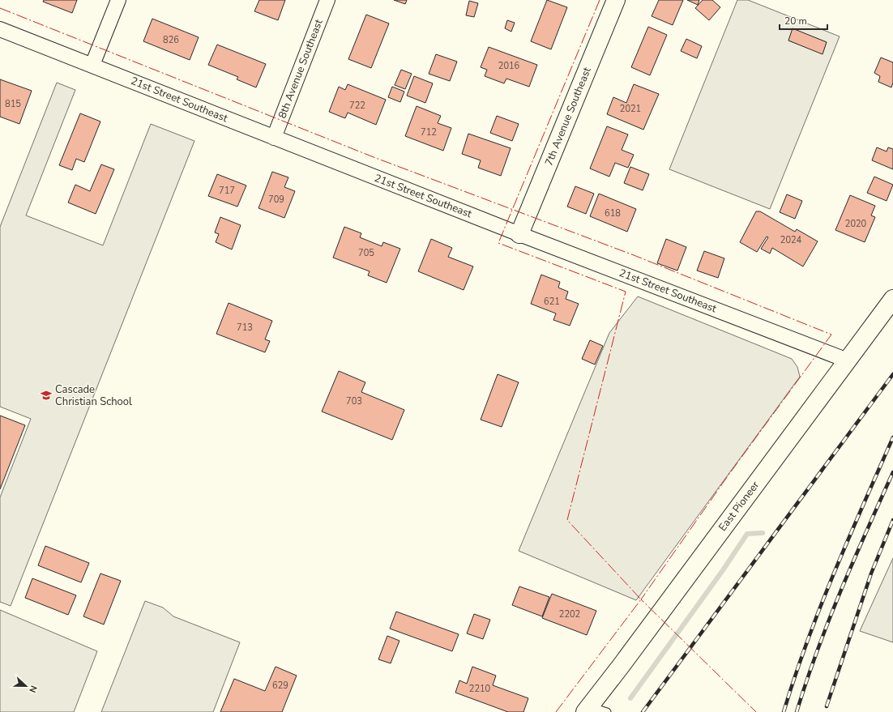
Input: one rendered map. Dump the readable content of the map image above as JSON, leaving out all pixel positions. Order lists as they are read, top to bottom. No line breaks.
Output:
{"streets":{"street":["8th Avenue Southeast","21st Street Southeast","7th Avenue Southeast","East Pioneer"]},"crossings":[["8th Avenue Southeast","21st Street Southeast"],["21st Street Southeast","7th Avenue Southeast"],["21st Street Southeast","East Pioneer"]],"places":{"school or university":["Cascade Christian School"]},"house_numbers":["826","2016","815","722","2021","712","717","709","618","2020","2024","705","621","713","703","2202","629","2210"],"scale_bar":"20 m","north":"right"}
